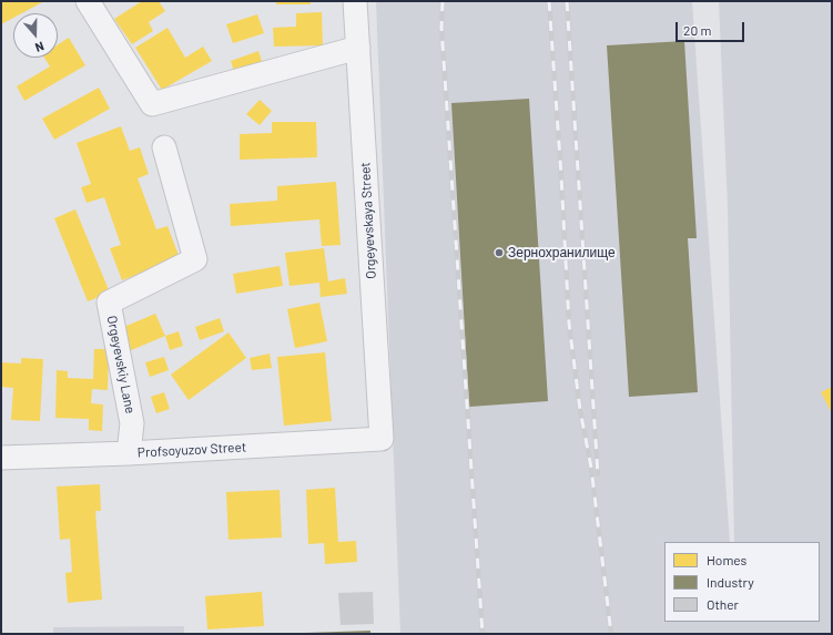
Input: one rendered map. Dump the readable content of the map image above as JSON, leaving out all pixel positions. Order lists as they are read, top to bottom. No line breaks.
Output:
{"streets":{"street":["Orgeyevskaya Street","Orgeyevskiy Lane","Profsoyuzov Street"]},"crossings":[["Orgeyevskaya Street","Profsoyuzov Street"],["Orgeyevskiy Lane","Profsoyuzov Street"]],"places":["Зернохранилище"],"legend":["Homes","Industry","Other"],"scale_bar":"20 m","north":"bottom"}
